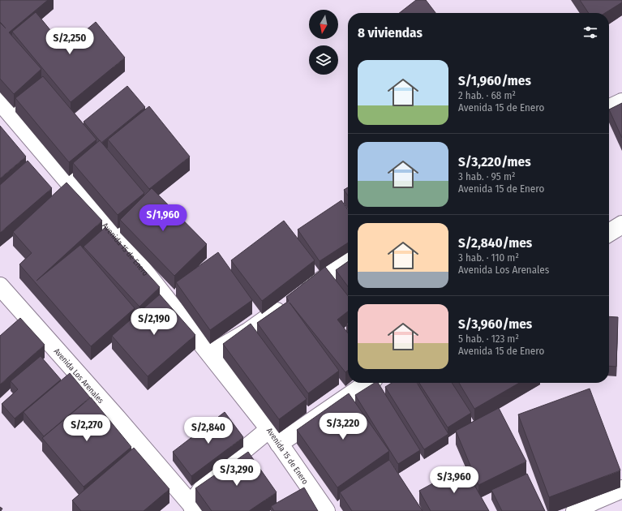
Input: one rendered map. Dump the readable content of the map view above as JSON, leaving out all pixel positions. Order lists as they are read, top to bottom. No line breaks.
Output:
{"streets":{"street":["Avenida 15 de Enero","Avenida Los Arenales"]},"north":"bottom","page":{"heading":"8 viviendas","price":["S/2,250","S/1,960","S/2,190","S/3,220","S/2,270","S/2,840","S/3,290","S/3,960"],"list":[{"name":"S/1,960/mes","note":"2 hab. · 68 m² · Avenida 15 de Enero"},{"name":"S/3,220/mes","note":"3 hab. · 95 m² · Avenida 15 de Enero"},{"name":"S/2,840/mes","note":"3 hab. · 110 m² · Avenida Los Arenales"},{"name":"S/3,960/mes","note":"5 hab. · 123 m² · Avenida 15 de Enero"}]}}
